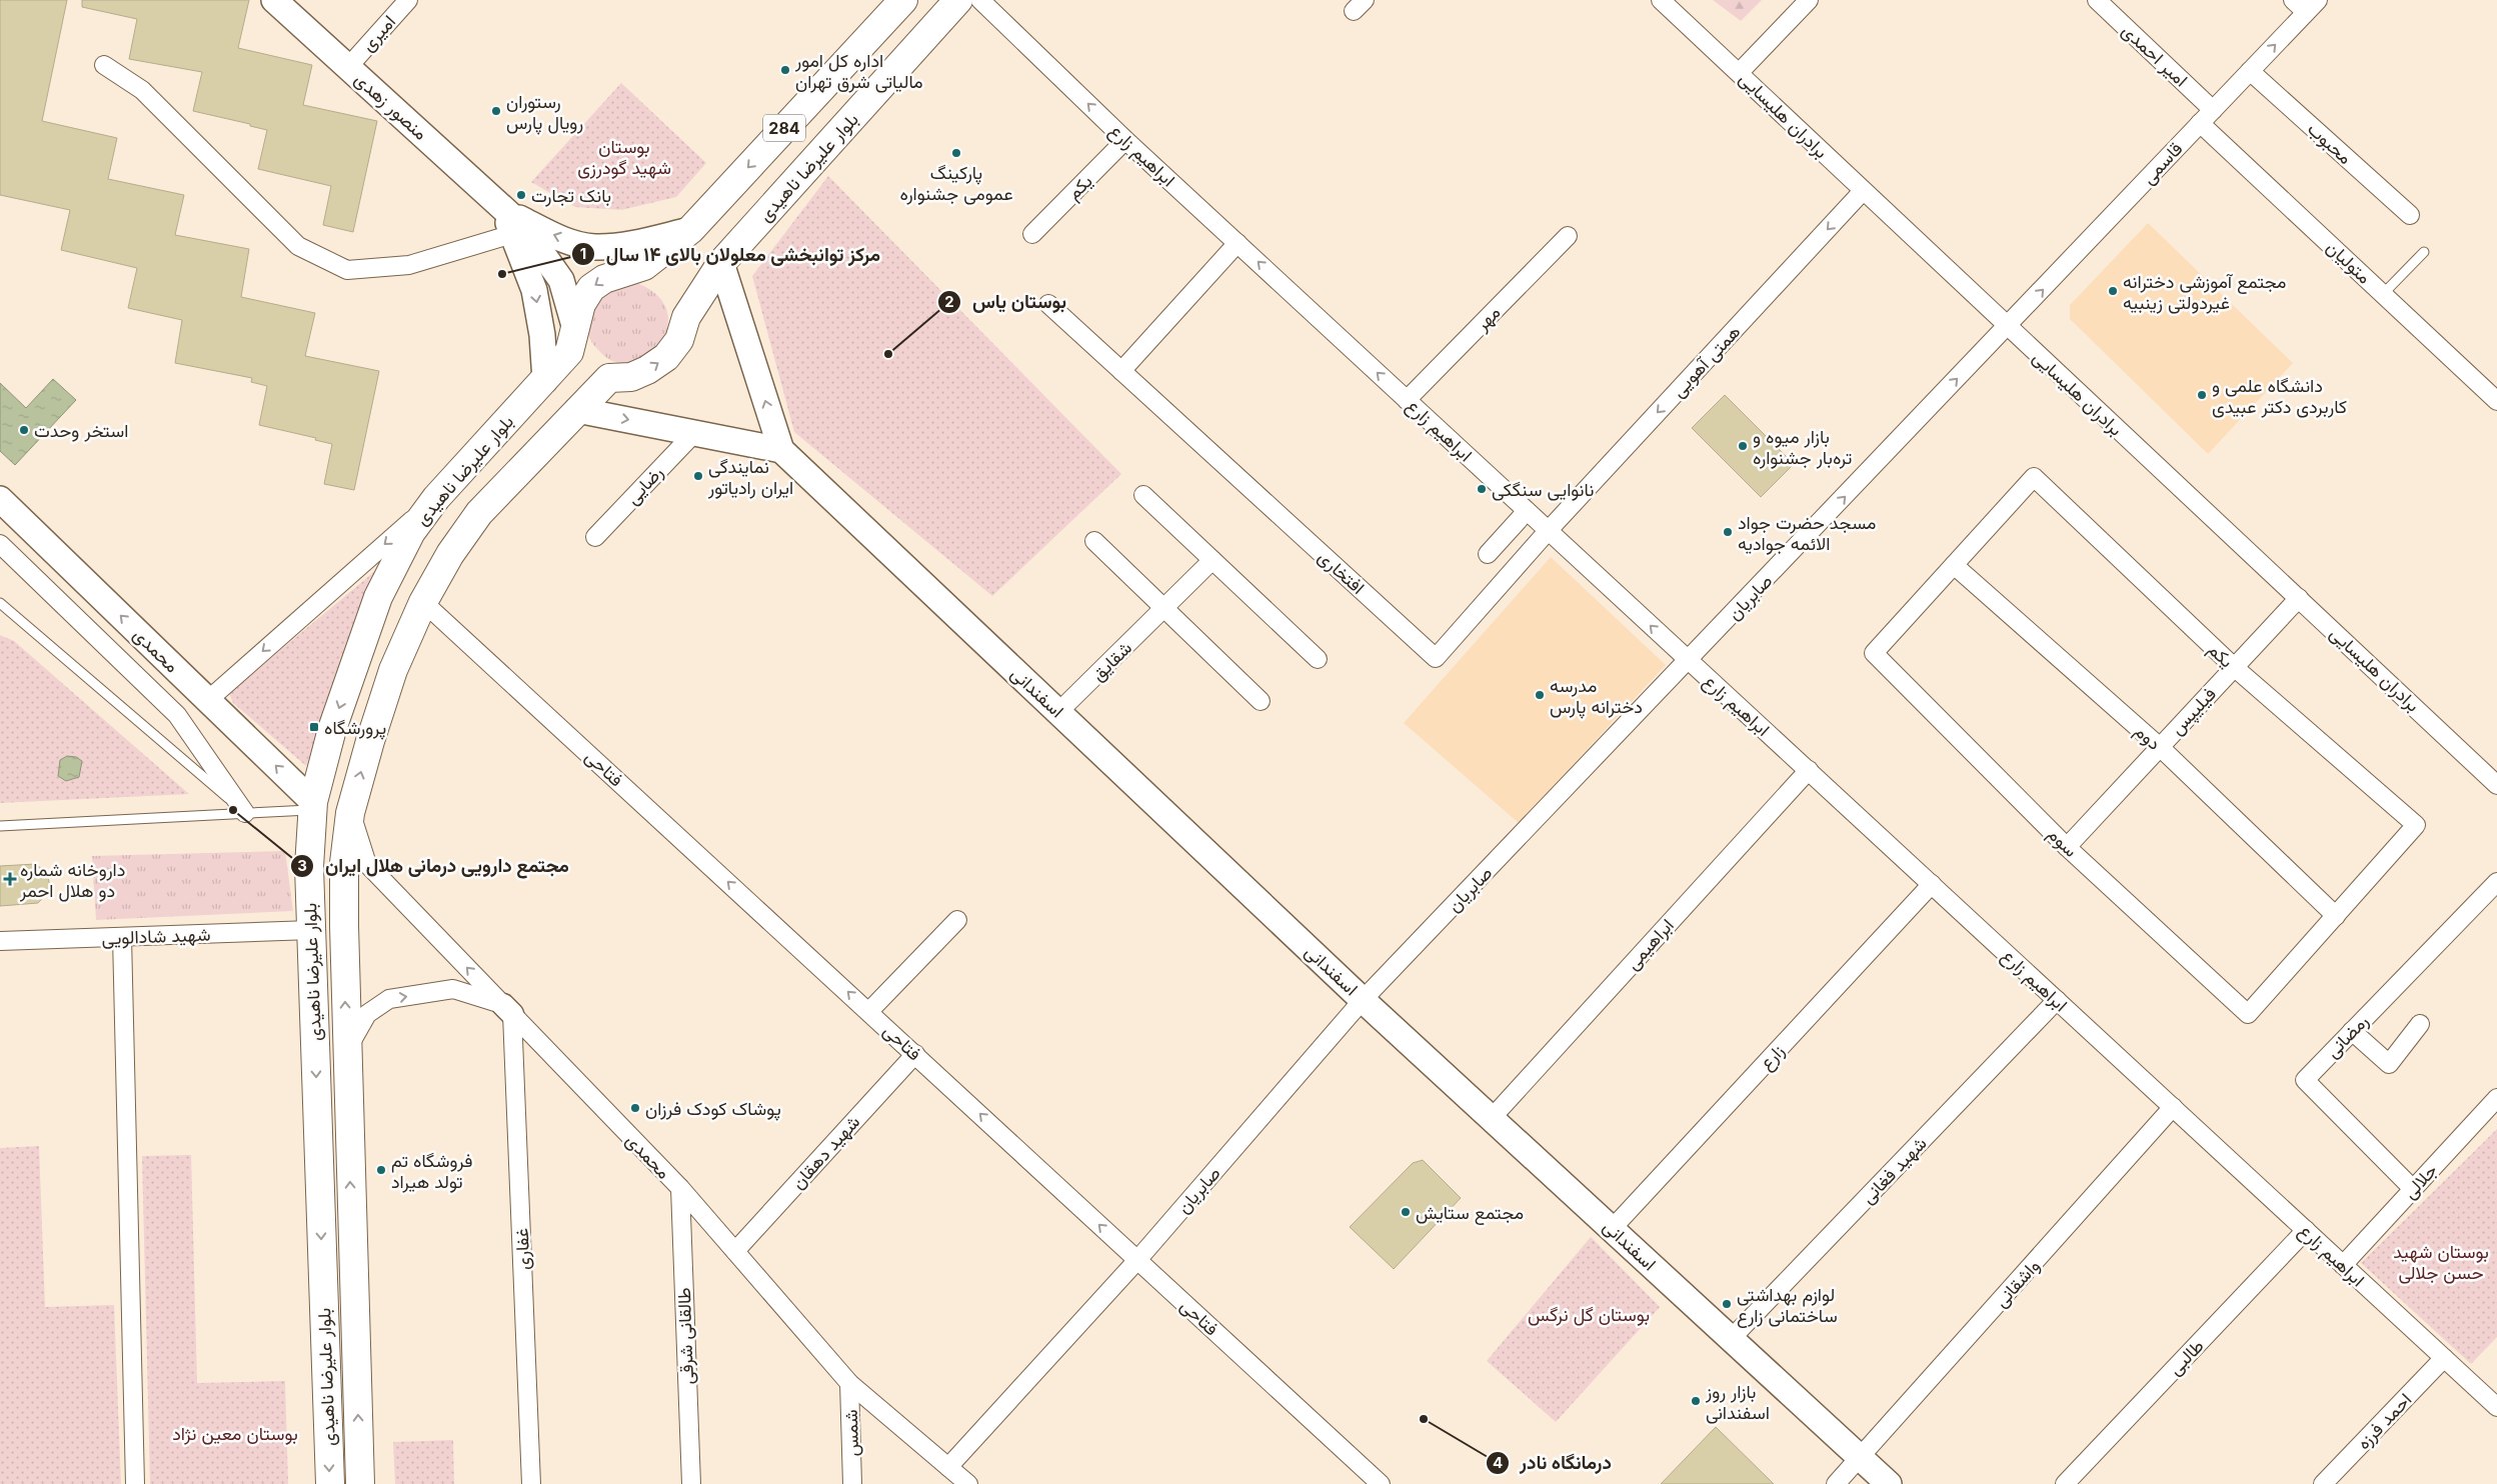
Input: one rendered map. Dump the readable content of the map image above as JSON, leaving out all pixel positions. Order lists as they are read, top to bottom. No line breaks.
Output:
{"streets":{"main road":["منصور زهدی","284","بلوار علیرضا ناهیدی","محمدی","اسفندانی"],"street":["امیری","امیر احمدی","برادران هلیسایی","محبوب","ابراهیم زارع","قاسمی","یکم","متولیان","مهر","همتی آهویی","رضایی","افتخاری","صابریان","شقایق","فیلیپس","دوم","فتاحی","سوم","شهید شادالویی","ابراهیمی","رمضانی","زارع","شهید دهقان","شهید فغانی","جلالی","غفاری","واشقانی","طالقانی شرقی","طالبی","احمد فرزه","شمس"]},"crossings":[["امیری","منصور زهدی"],["امیر احمدی","قاسمی"],["منصور زهدی","284"],["منصور زهدی","بلوار علیرضا ناهیدی"],["برادران هلیسایی","قاسمی"],["برادران هلیسایی","همتی آهویی"],["برادران هلیسایی","صابریان"],["برادران هلیسایی","فیلیپس"],["284","بلوار علیرضا ناهیدی"],["محبوب","قاسمی"],["ابراهیم زارع","یکم"],["ابراهیم زارع","مهر"],["ابراهیم زارع","همتی آهویی"],["ابراهیم زارع","افتخاری"],["ابراهیم زارع","صابریان"],["ابراهیم زارع","ابراهیمی"],["ابراهیم زارع","زارع"],["ابراهیم زارع","شهید فغانی"],["ابراهیم زارع","جلالی"],["ابراهیم زارع","واشقانی"],["ابراهیم زارع","طالبی"],["ابراهیم زارع","احمد فرزه"],["قاسمی","متولیان"],["قاسمی","صابریان"],["بلوار علیرضا ناهیدی","محمدی"],["بلوار علیرضا ناهیدی","فتاحی"],["بلوار علیرضا ناهیدی","شهید شادالویی"],["یکم","فیلیپس"],["یکم","سوم"],["همتی آهویی","افتخاری"],["صابریان","محمدی"],["صابریان","اسفندانی"],["صابریان","فتاحی"],["محمدی","شهید دهقان"],["محمدی","غفاری"],["محمدی","طالقانی شرقی"],["محمدی","شمس"],["شقایق","اسفندانی"],["اسفندانی","ابراهیمی"],["اسفندانی","زارع"],["اسفندانی","شهید فغانی"],["اسفندانی","واشقانی"],["فیلیپس","دوم"],["فیلیپس","سوم"],["دوم","سوم"],["فتاحی","شهید دهقان"],["رمضانی","جلالی"]],"one_way":["قاسمی","همتی آهویی","محمدی","فتاحی"],"parks":["بوستان شهید گودرزی","بوستان شهید حسن جلالی","بوستان گل نرگس","بوستان معین نژاد"],"places":{"other":["اداره کل امور مالیاتی شرق تهران","رستوران رویال پارس","پارکینگ عمومی جشنواره","بانک تجارت","مرکز توانبخشی معلولان بالای ۱۴ سال","مجتمع آموزشی دخترانه غیردولتی زینبیه","بوستان یاس","دانشگاه علمی و کاربردی دکتر عبیدی","استخر وحدت","بازار میوه و تره‌بار جشنواره","نمایندگی ایران رادیاتور","نانوایی سنگکی","مسجد حضرت جواد الائمه جوادیه","مدرسه دخترانه پارس","مجتمع دارویی درمانی هلال ایران","پوشاک کودک فرزان","فروشگاه تم تولد هیراد","مجتمع ستایش","لوازم بهداشتی ساختمانی زارع","بازار روز اسفندانی","درمانگاه نادر"],"transit":["پرورشگاه"],"health":["داروخانه شماره دو هلال احمر"]}}
